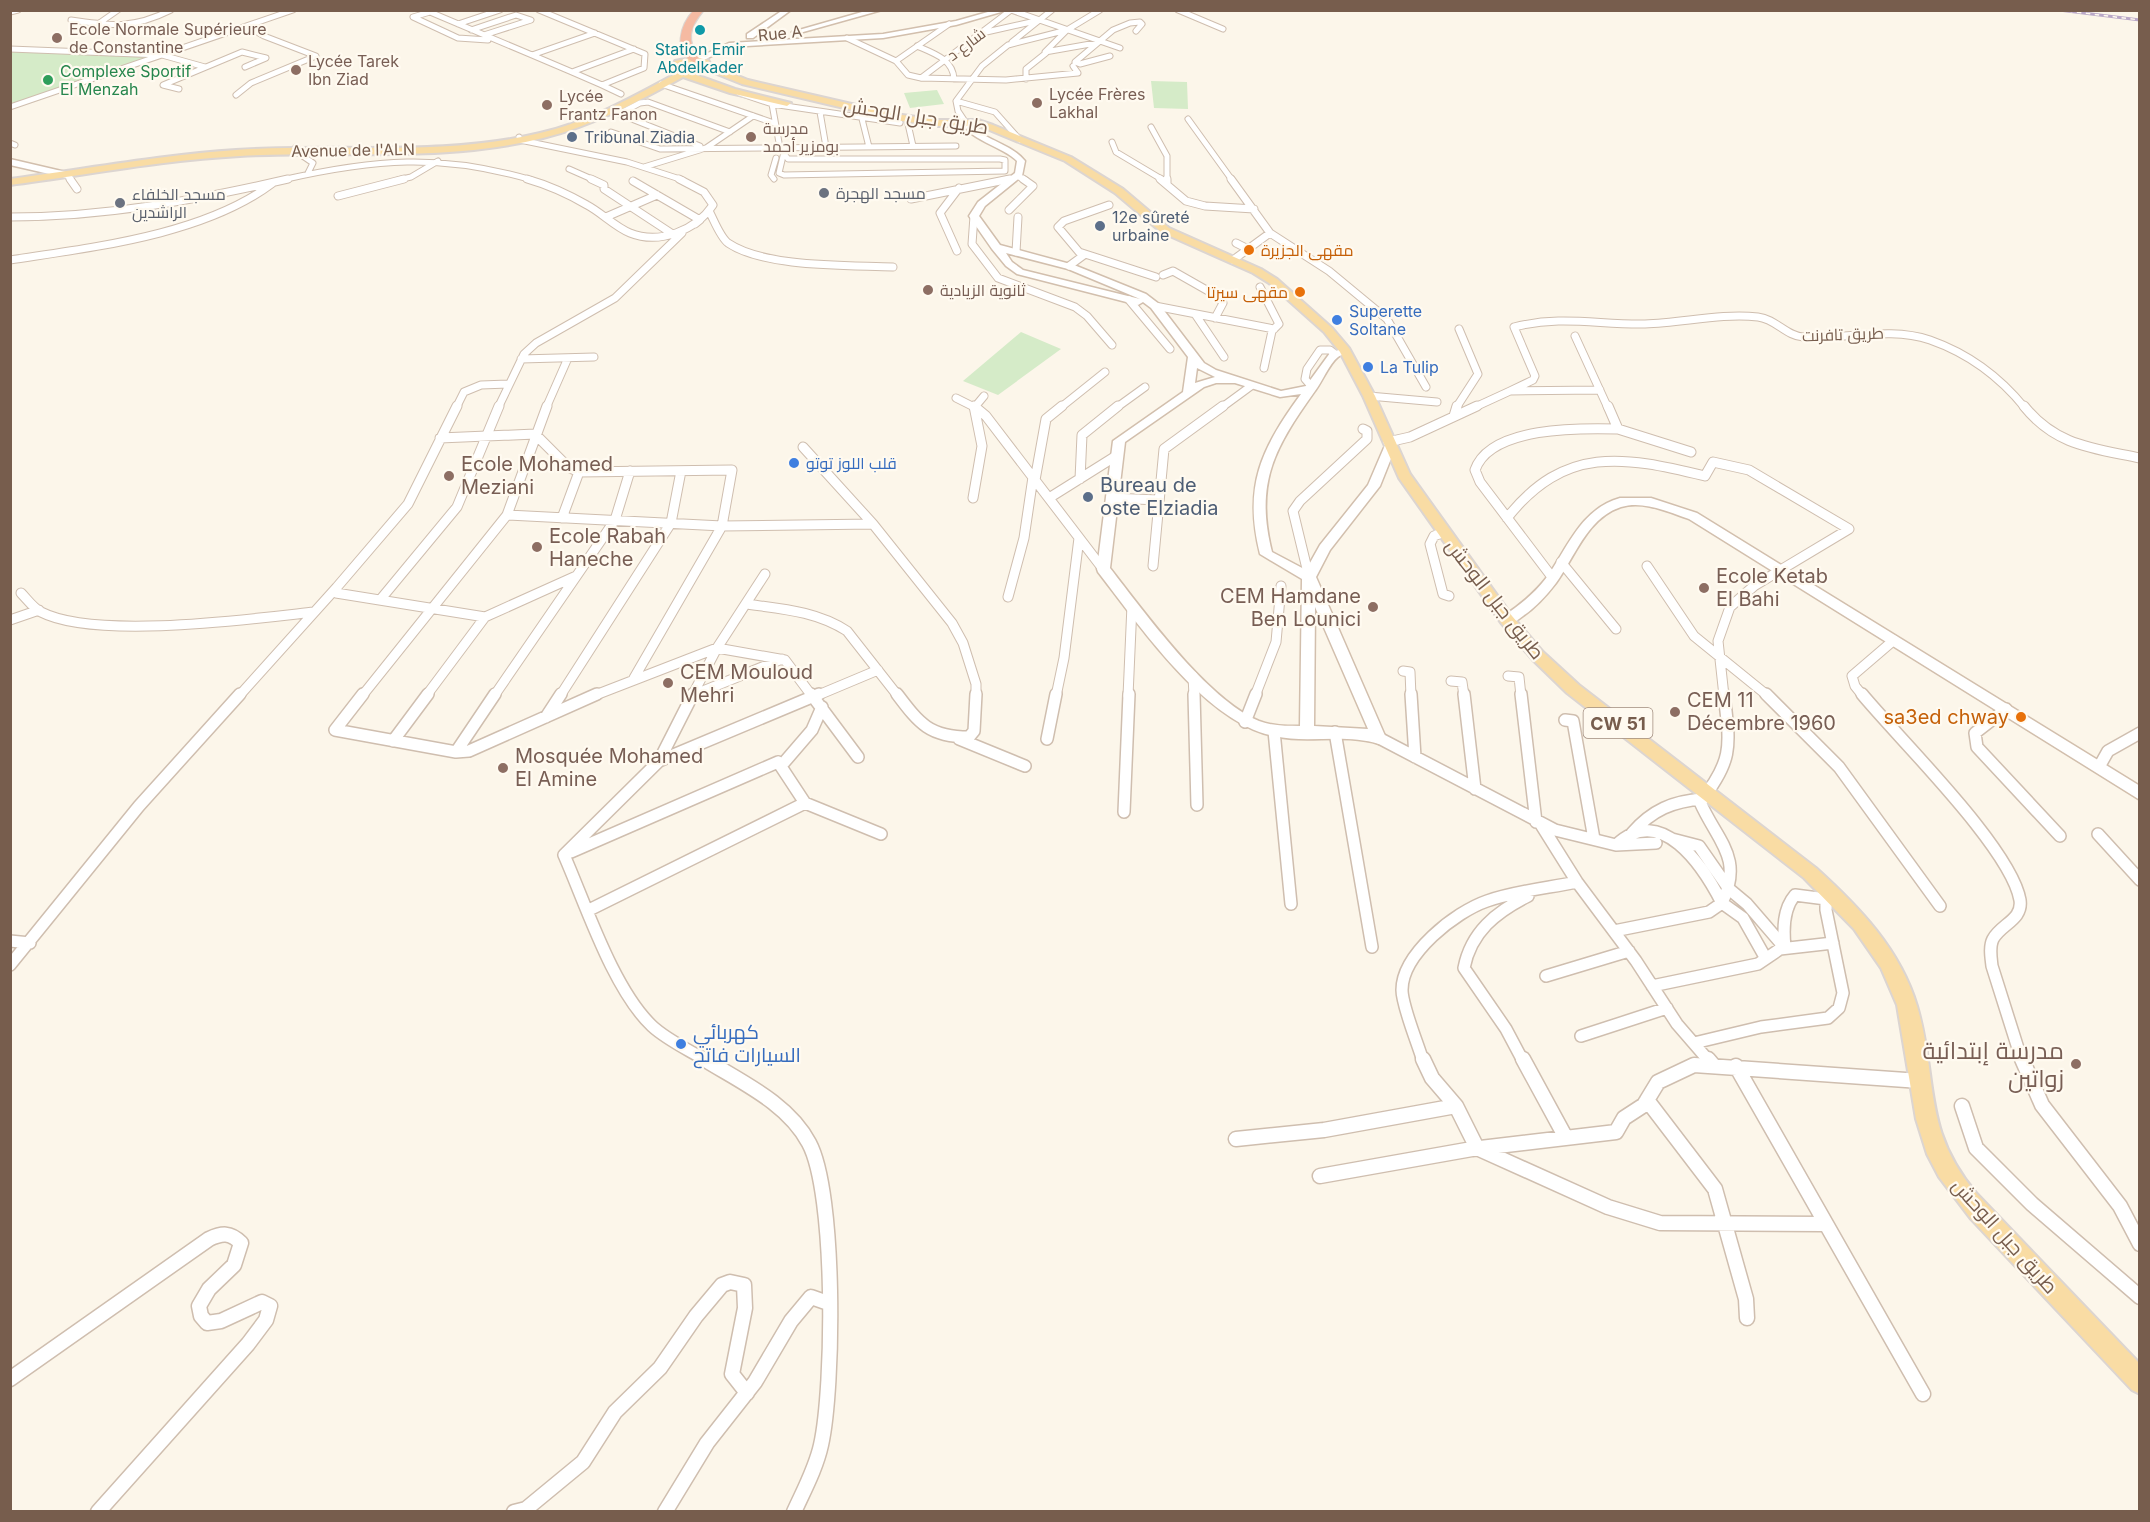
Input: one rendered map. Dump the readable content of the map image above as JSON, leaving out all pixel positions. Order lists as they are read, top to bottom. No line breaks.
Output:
{"streets":{"main road":["Rue A","طريق جبل الوحش","Avenue de l'ALN","CW 51"],"street":["شارع د","طريق تافرنت"]},"crossings":[["Rue A","طريق جبل الوحش"],["طريق جبل الوحش","Avenue de l'ALN"]],"places":["Station Emir Abdelkader","Ecole Normale Supérieure de Constantine","Lycée Tarek Ibn Ziad","Complexe Sportif El Menzah","Lycée Frères Lakhal","Lycée Frantz Fanon","Tribunal Ziadia","مدرسة بومزير أحمد","مسجد الهجرة","مسجد الخلفاء الراشدين","12e sûreté urbaine","مقهى الجزيرة","ثانوية الزيادية","مقهى سيرتا","Superette Soltane","La Tulip","قلب اللوز توتو","Ecole Mohamed Meziani","Bureau de oste Elziadia","Ecole Rabah Haneche","Ecole Ketab El Bahi","CEM Hamdane Ben Lounici","CEM Mouloud Mehri","CEM 11 Décembre 1960","sa3ed chway","Mosquée Mohamed El Amine","كهربائي السيارات فاتح","مدرسة إبتدائية زواتين"]}
